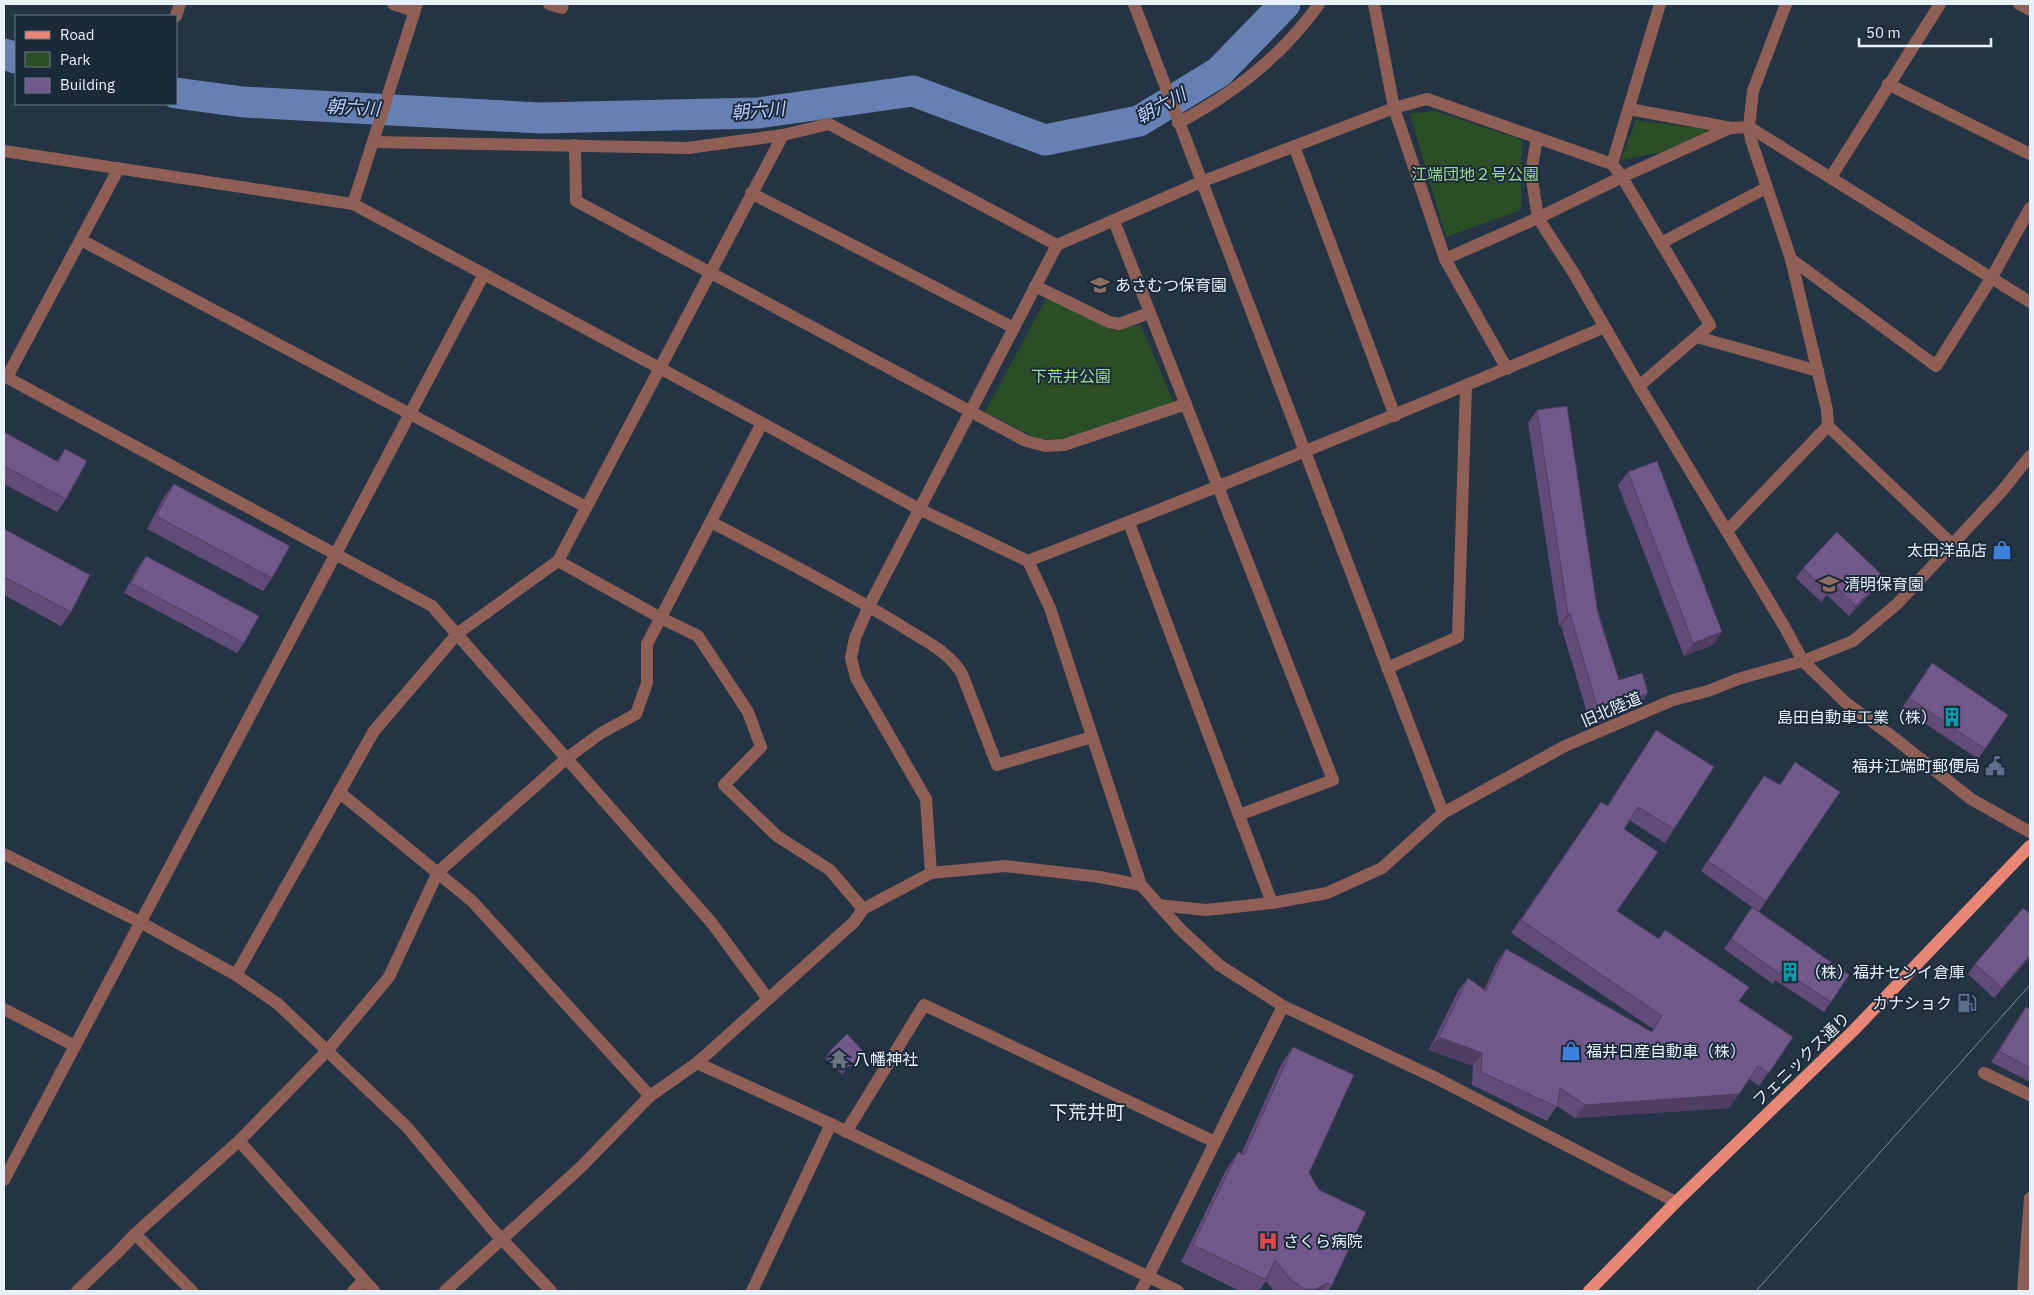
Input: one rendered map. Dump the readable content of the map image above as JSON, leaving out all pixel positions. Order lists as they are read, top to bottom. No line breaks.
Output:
{"streets":{"main road":["フェニックス通り"],"street":["旧北陸道"]},"districts":["下荒井町"],"water":["朝六川"],"parks":["江端団地２号公園","下荒井公園"],"places":{"school or university":["あさむつ保育園","清明保育園"],"shop":["太田洋品店","福井日産自動車（株）"],"building":["島田自動車工業（株）","（株）福井センイ倉庫"],"public building":["福井江端町郵便局"],"fuel station":["カナショク"],"temple":["八幡神社"],"hospital":["さくら病院"]},"legend":["Road","Park","Building"],"scale_bar":"50 m"}
